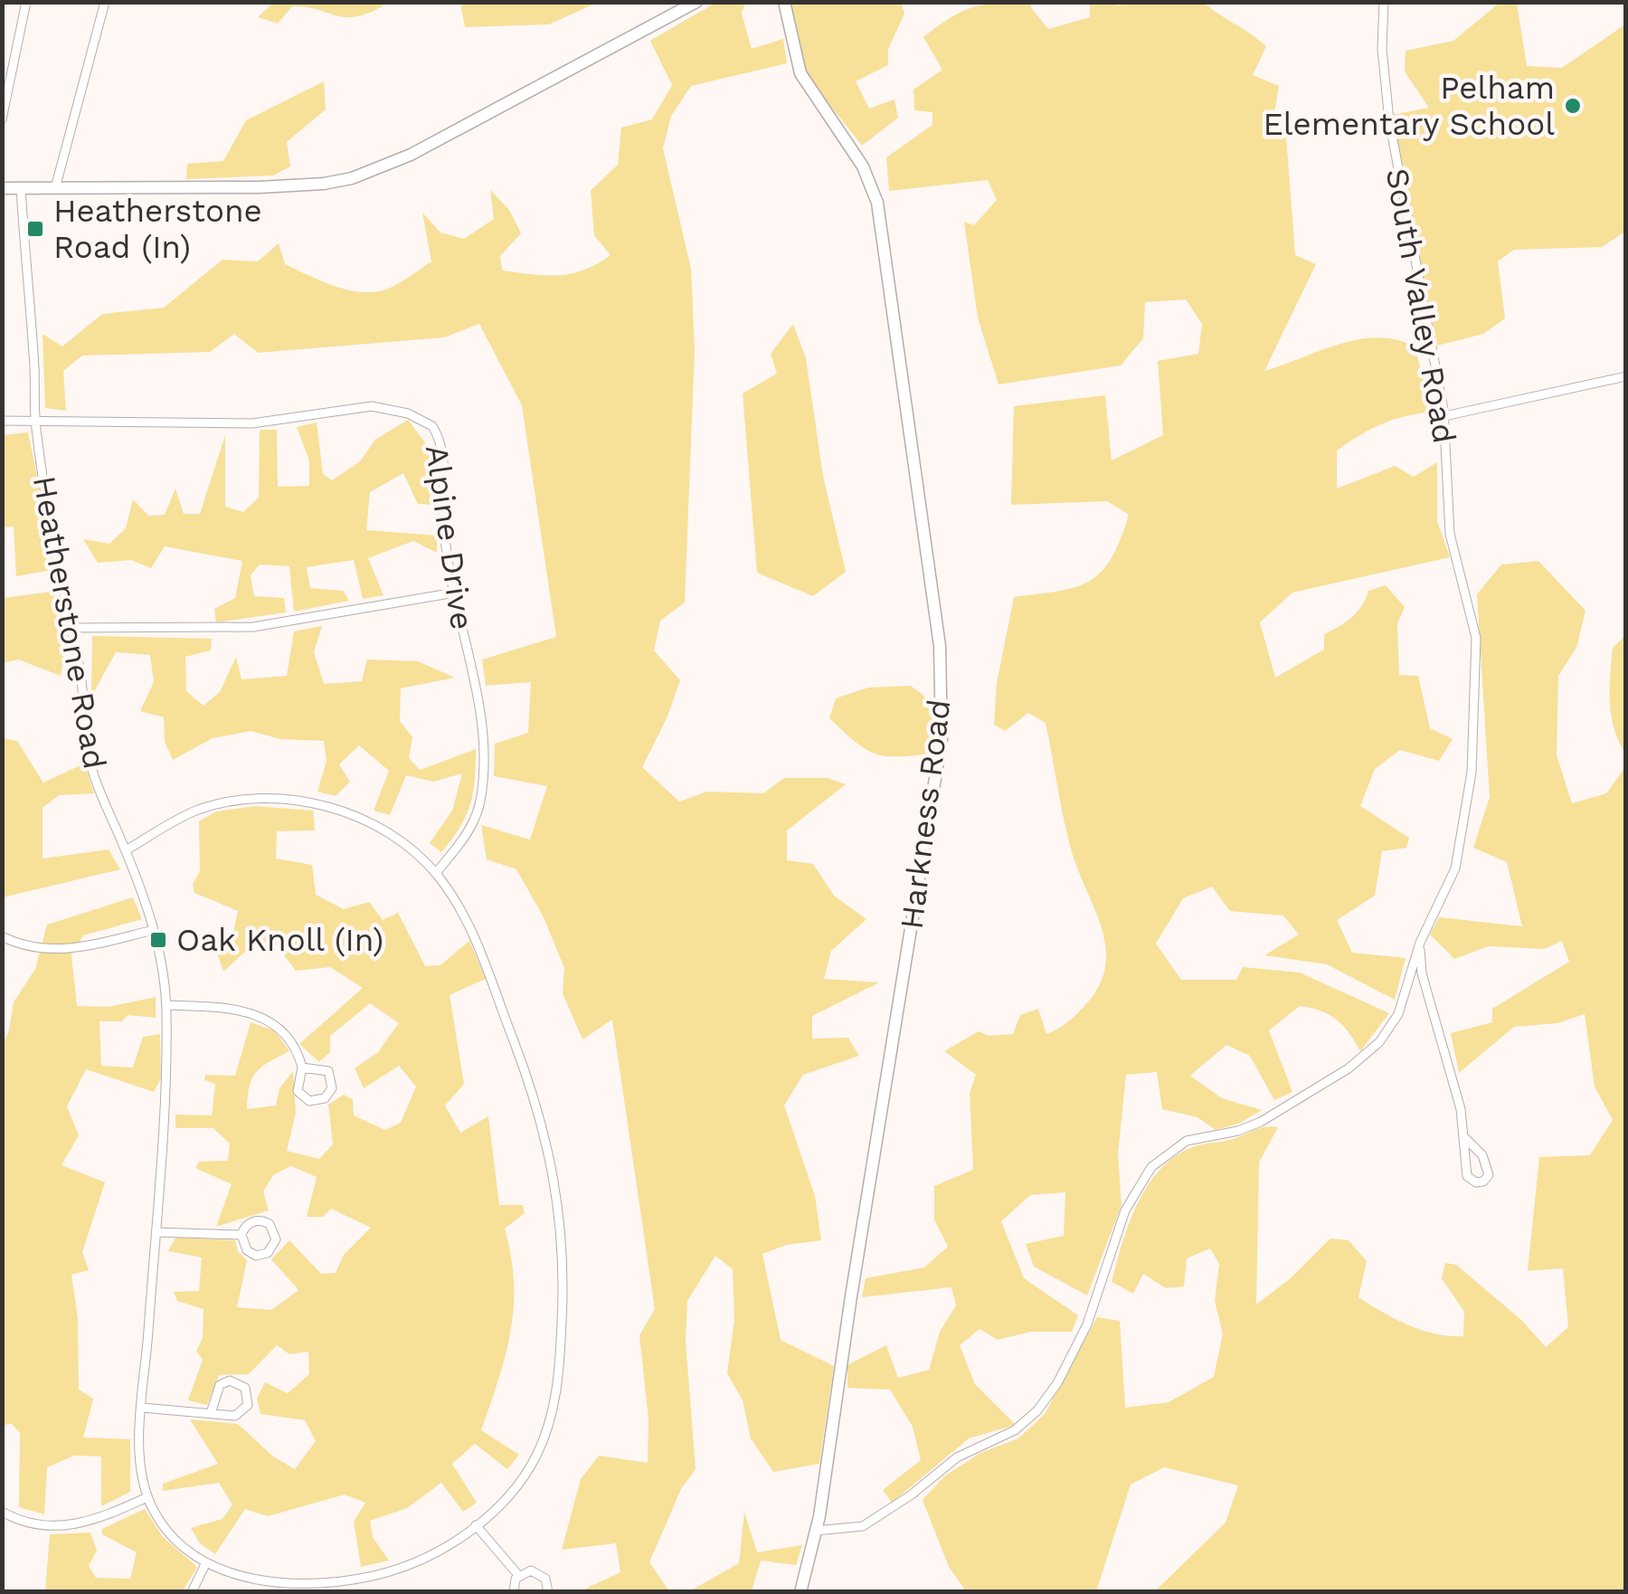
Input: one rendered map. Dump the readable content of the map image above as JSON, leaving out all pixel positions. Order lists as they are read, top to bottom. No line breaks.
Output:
{"streets":{"main road":["Harkness Road"],"street":["South Valley Road","Alpine Drive","Heatherstone Road"]},"crossings":[["South Valley Road","Harkness Road"],["Alpine Drive","Heatherstone Road"]],"places":{"other":["Pelham Elementary School"],"transit":["Heatherstone Road (In)","Oak Knoll (In)"]}}
